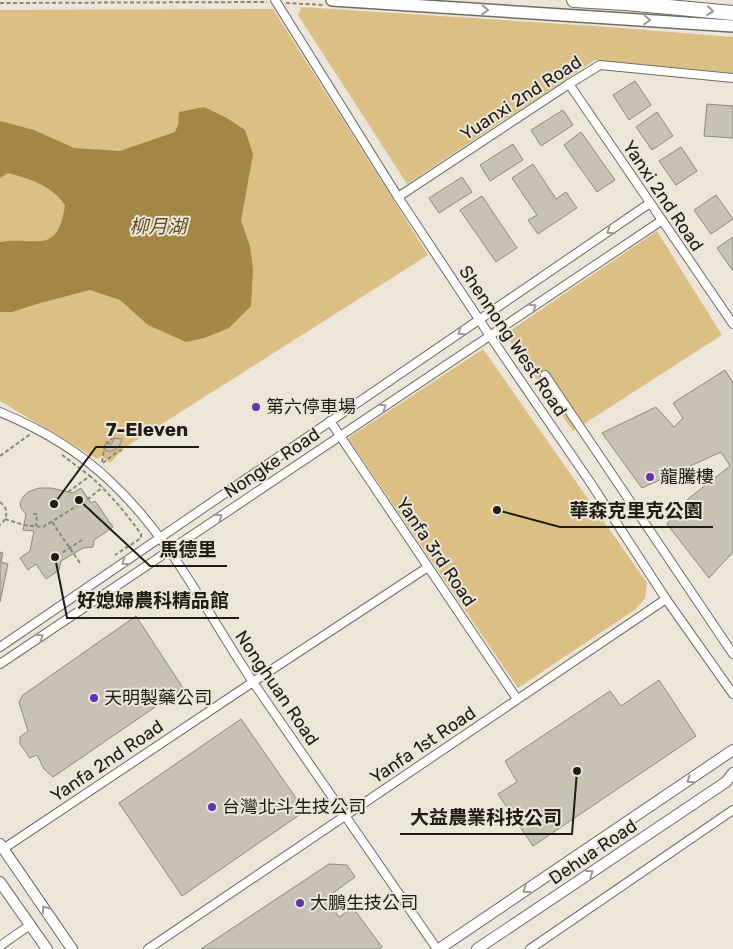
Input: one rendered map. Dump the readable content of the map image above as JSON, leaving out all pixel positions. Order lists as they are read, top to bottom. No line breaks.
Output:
{"streets":{"street":["Yuanxi 2nd Road","Yanxi 2nd Road","Shennong West Road","Nongke Road","Yanfa 3rd Road","Nonghuan Road","Yanfa 1st Road","Yanfa 2nd Road"]},"crossings":[["Yuanxi 2nd Road","Yanxi 2nd Road"],["Yuanxi 2nd Road","Shennong West Road"],["Yanxi 2nd Road","Nongke Road"],["Shennong West Road","Nongke Road"],["Shennong West Road","Yanfa 1st Road"],["Nongke Road","Yanfa 3rd Road"],["Nongke Road","Nonghuan Road"],["Yanfa 3rd Road","Yanfa 1st Road"],["Yanfa 3rd Road","Yanfa 2nd Road"],["Nonghuan Road","Yanfa 1st Road"],["Nonghuan Road","Yanfa 2nd Road"]],"water":["柳月湖"],"places":["第六停車場","龍騰樓","馬德里","7-Eleven","華森克里克公園","好媳婦農科精品館","天明製藥公司","大益農業科技公司","台灣北斗生技公司","大鵬生技公司"]}
